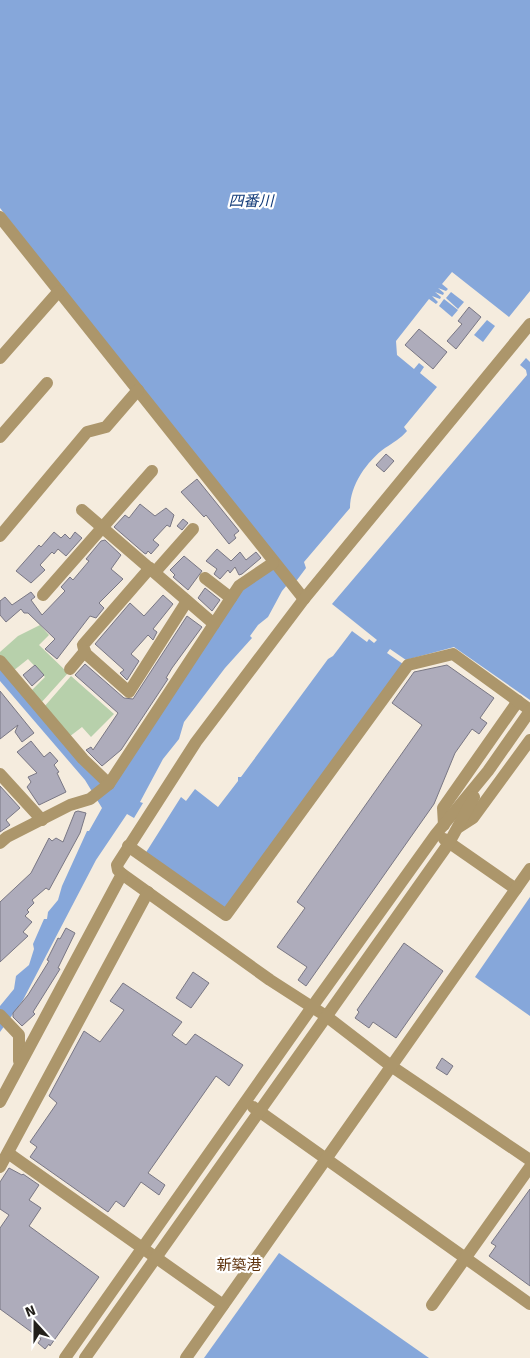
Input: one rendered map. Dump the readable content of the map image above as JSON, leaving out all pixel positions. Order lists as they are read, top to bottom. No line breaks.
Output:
{"districts":["新築港"],"water":["四番川"],"north":"top"}
